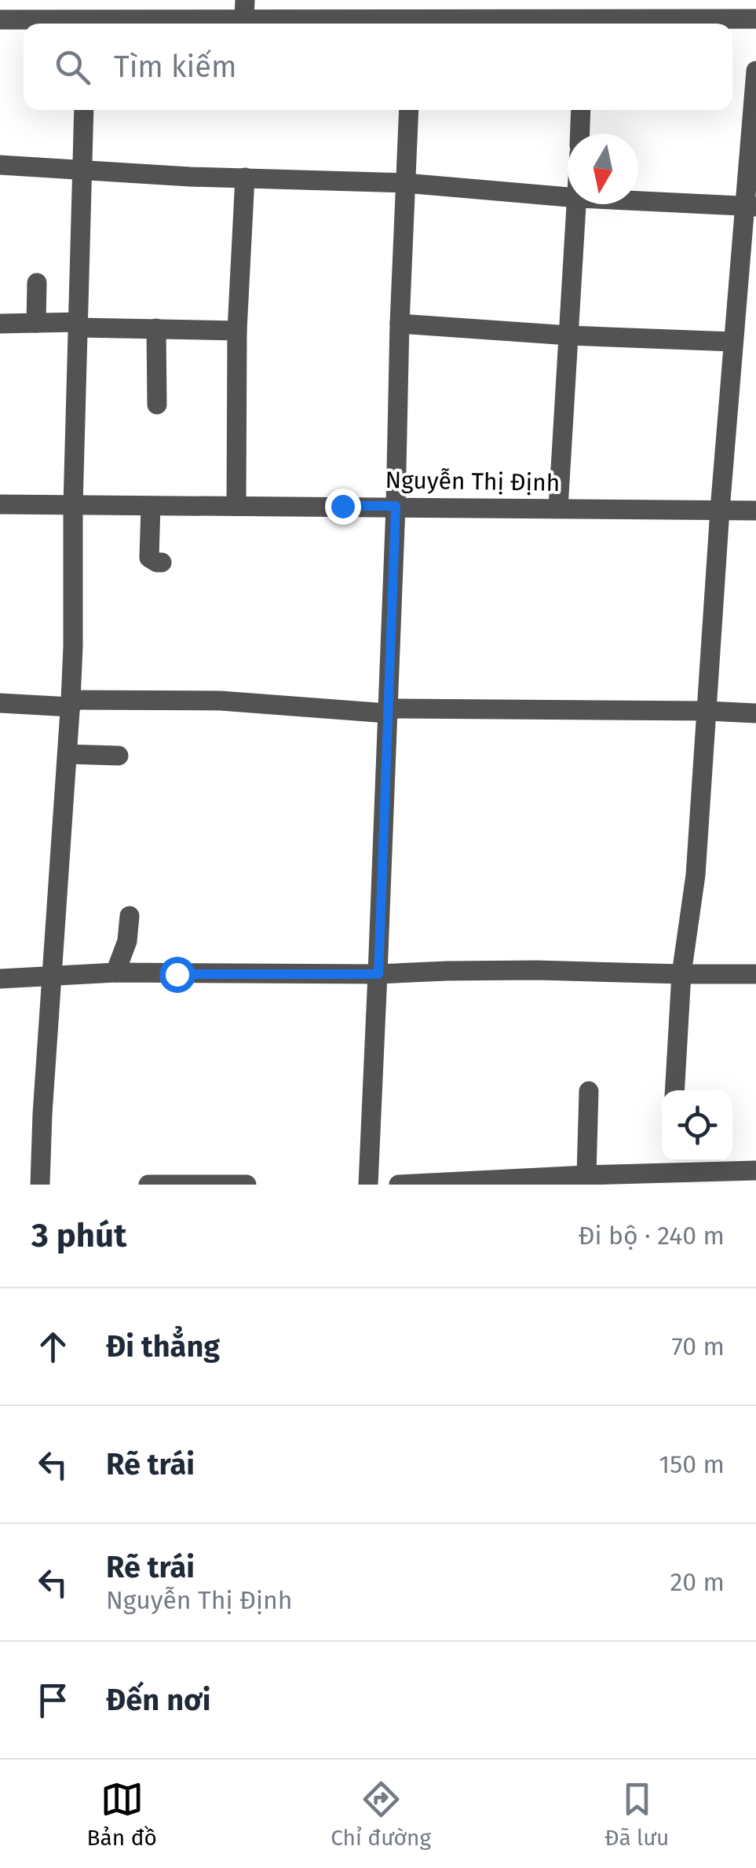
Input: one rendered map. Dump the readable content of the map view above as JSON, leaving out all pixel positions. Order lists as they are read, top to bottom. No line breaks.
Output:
{"streets":{"street":["Nguyễn Thị Định"]},"north":"bottom","page":{"search":"Tìm kiếm","heading":["3 phút","Đi bộ · 240 m"],"list":[["Đi thẳng","70 m"],["Rẽ trái","150 m"],["Rẽ trái","Nguyễn Thị Định","20 m"],"Đến nơi"],"nav":["Bản đồ","Chỉ đường","Đã lưu"]}}
